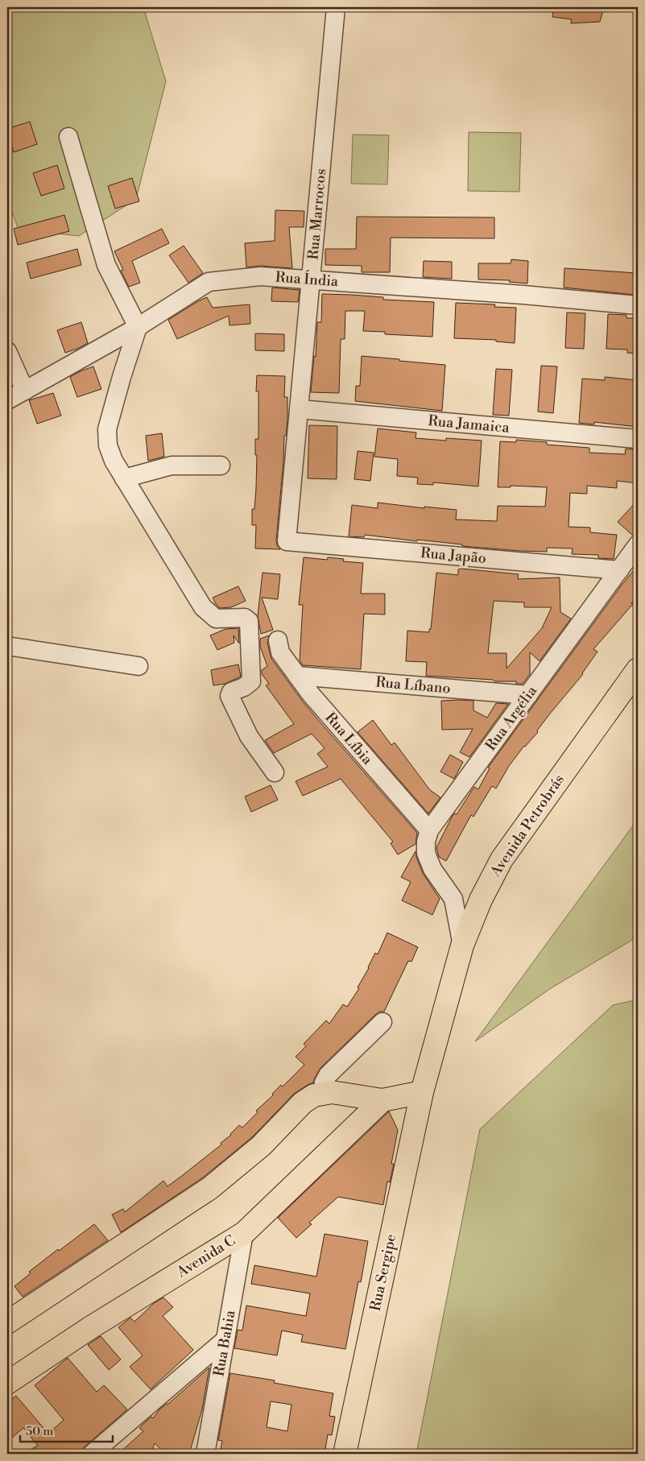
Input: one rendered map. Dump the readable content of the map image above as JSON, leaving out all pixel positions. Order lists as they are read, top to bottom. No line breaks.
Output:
{"streets":{"main road":["Avenida Petrobrás","Avenida C","Rua Sergipe"],"street":["Rua Marrocos","Rua Índia","Rua Jamaica","Rua Japão","Rua Líbano","Rua Argélia","Rua Líbia","Rua Bahia"]},"crossings":[["Rua Marrocos","Rua Índia"],["Rua Marrocos","Rua Jamaica"],["Rua Marrocos","Rua Japão"],["Rua Japão","Rua Argélia"],["Rua Líbano","Rua Argélia"],["Rua Líbano","Rua Líbia"],["Rua Argélia","Rua Líbia"],["Rua Argélia","Avenida Petrobrás"],["Avenida Petrobrás","Rua Sergipe"],["Avenida C","Rua Bahia"]],"scale_bar":"50 m"}
